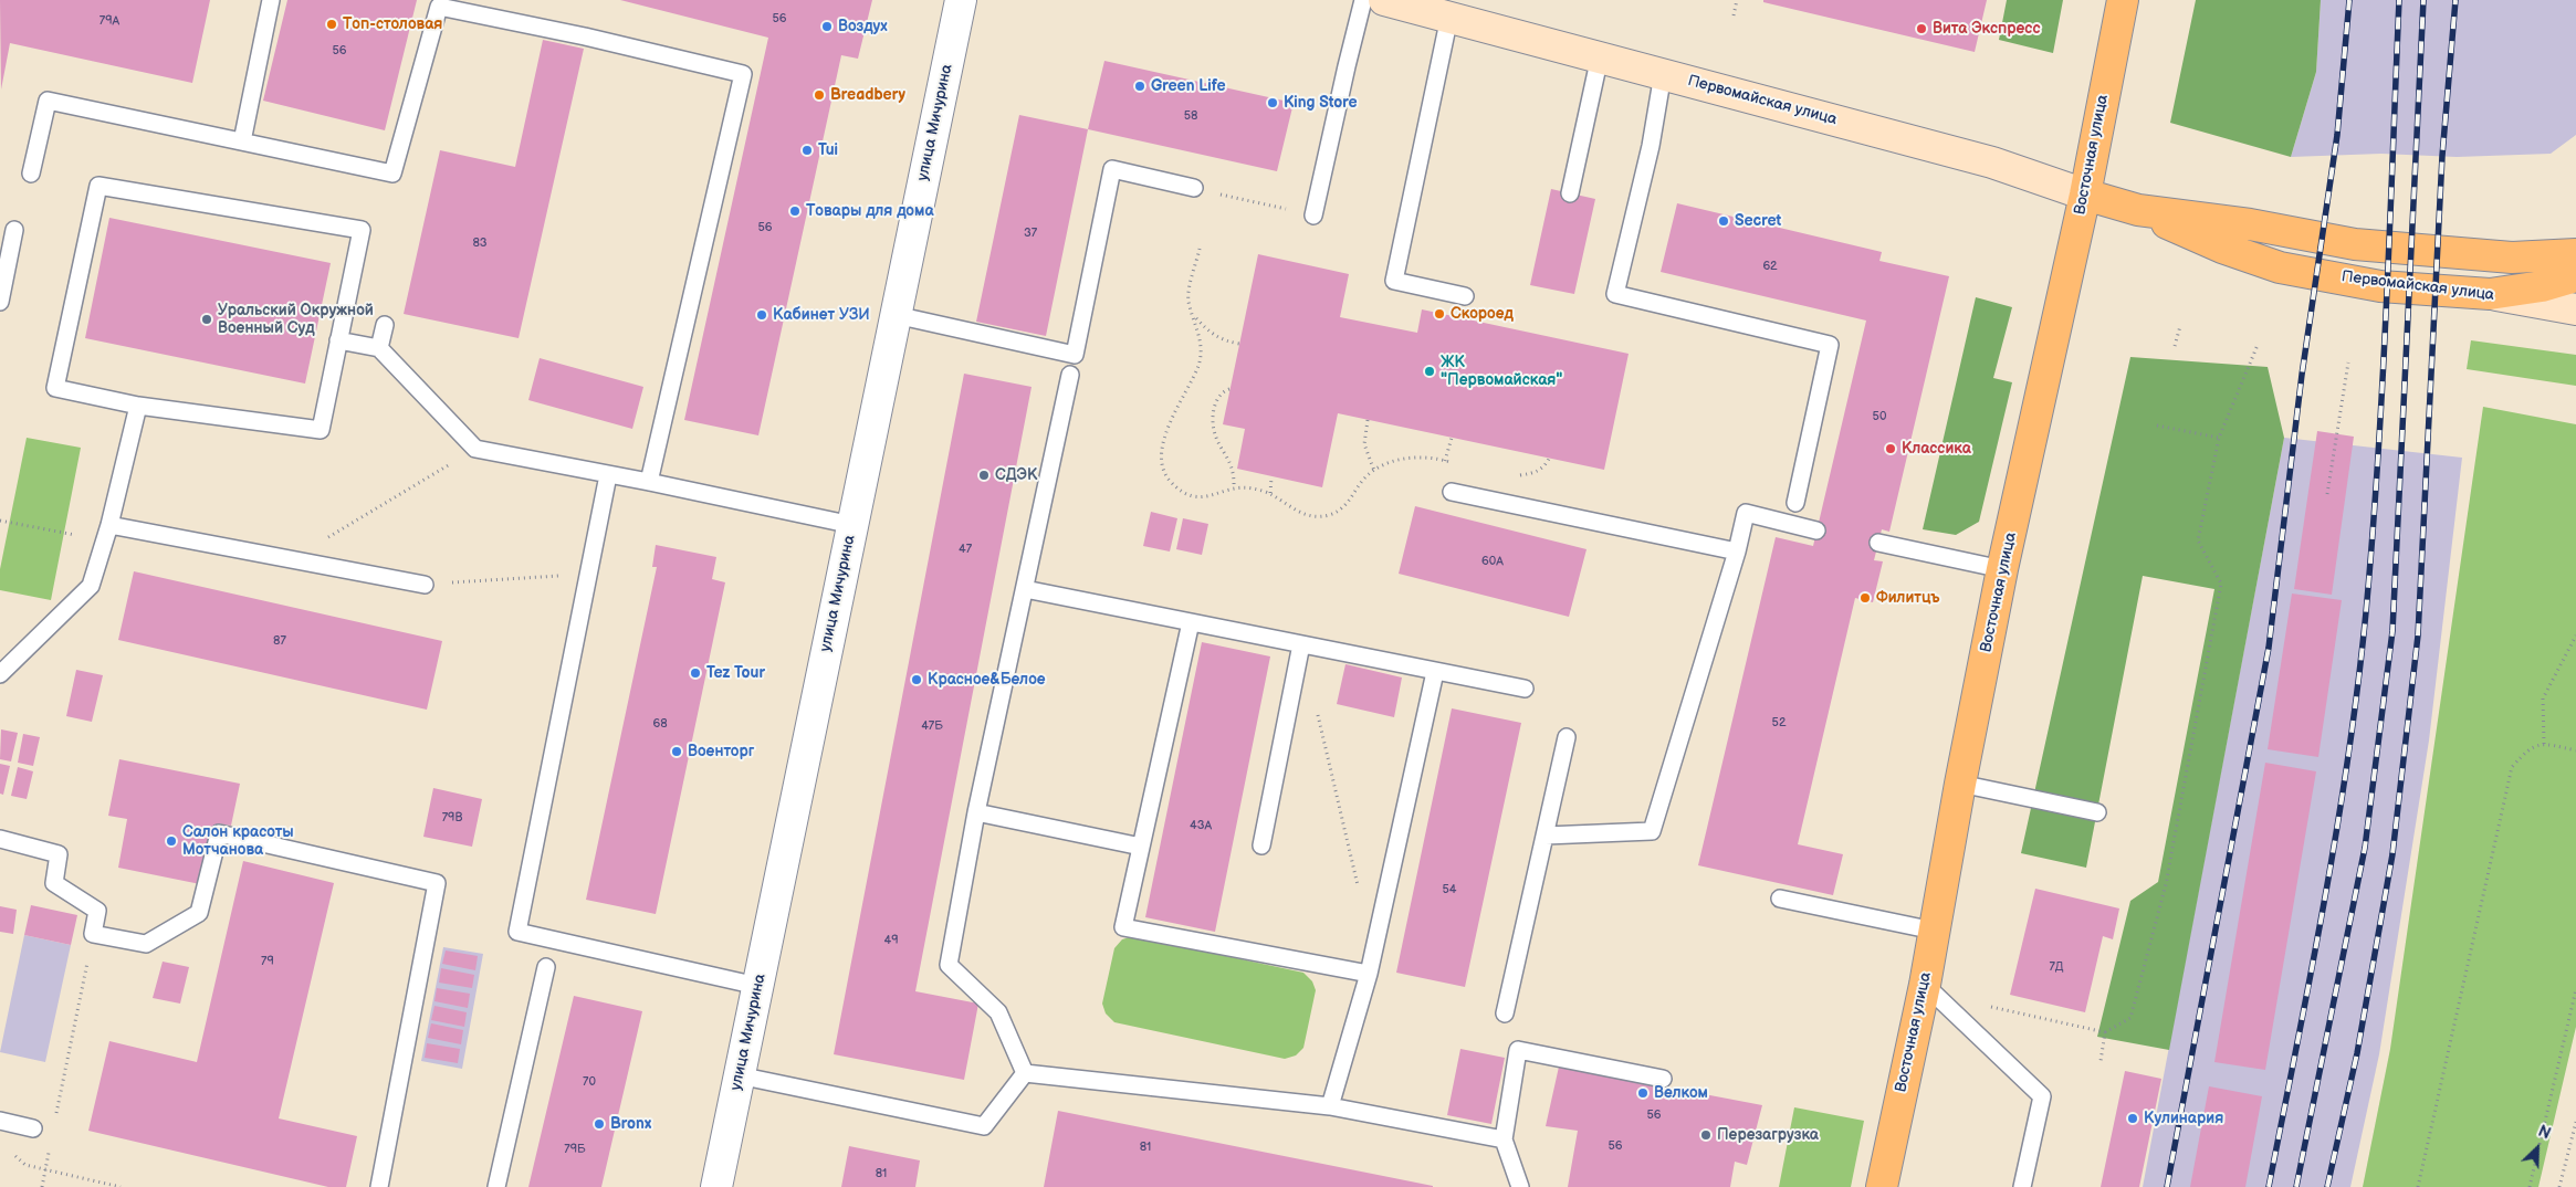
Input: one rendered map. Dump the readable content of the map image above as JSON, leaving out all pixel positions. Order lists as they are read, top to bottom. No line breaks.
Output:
{"streets":{"main road":["Первомайская улица","Восточная улица"],"street":["улица Мичурина"]},"crossings":[["Первомайская улица","Восточная улица"]],"places":["Топ-столовая","Воздух","Вита Экспресс","Green Life","Breadbery","King Store","Tui","Товары для дома","Secret","Скороед","Кабинет УЗИ","Уральский Окружной Военный Суд","ЖК \"Первомайская\"","Классика","СДЭК","Филитцъ","Tez Tour","Красное&Белое","Военторг","Салон красоты Мотчанова","Велком","Кулинария","Bronx","Перезагрузка"],"house_numbers":["56","79А","56","58","56","37","83","62","50","47","60А","87","52","68","47Б","79В","43А","54","49","79","7Д","70","56","56","81","79Б","81"],"north":"top right"}
